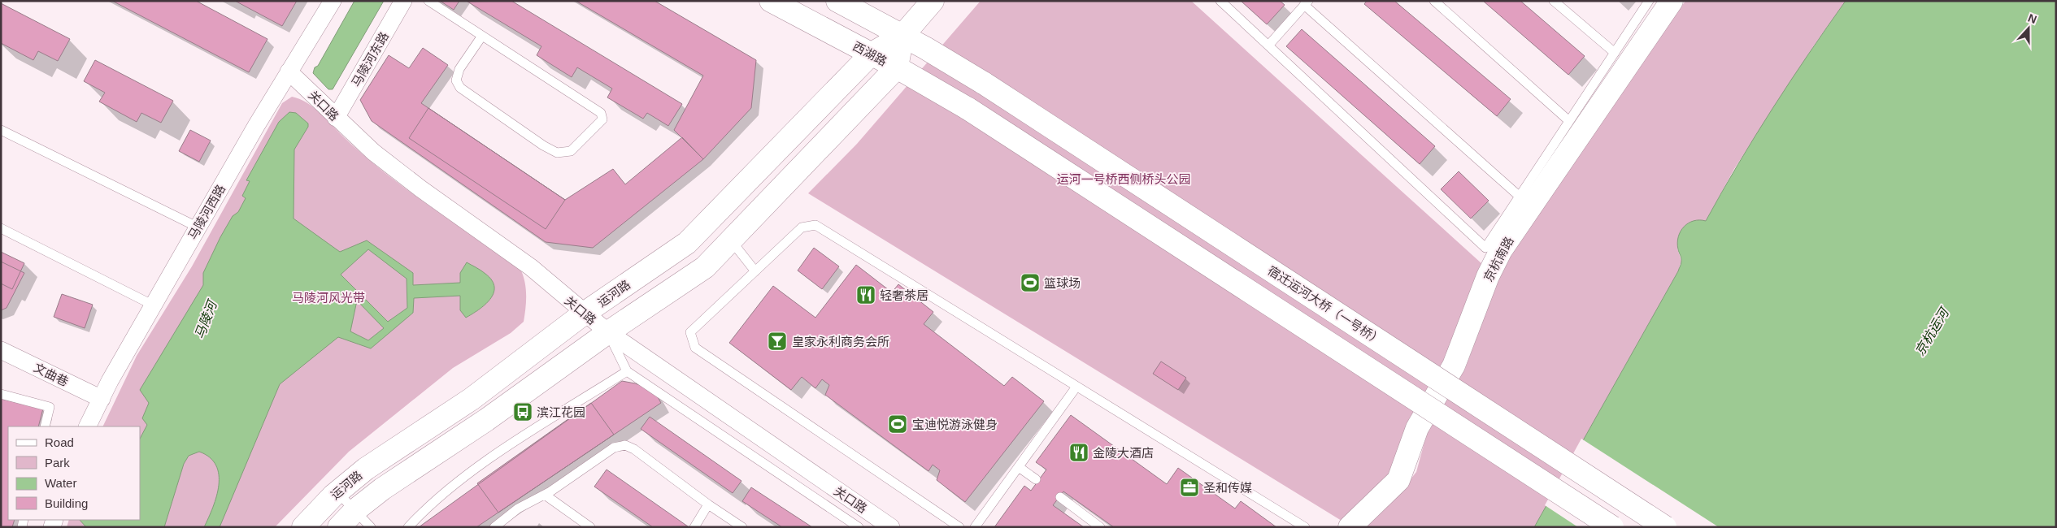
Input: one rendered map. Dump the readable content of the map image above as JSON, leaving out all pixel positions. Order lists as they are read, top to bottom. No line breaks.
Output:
{"streets":{"street":["西湖路","马陵河东路","关口路","马陵河西路","京杭南路","运河路","宿迁运河大桥（一号桥）","文曲巷"]},"crossings":[["西湖路","运河路"],["马陵河东路","关口路"],["关口路","马陵河西路"],["关口路","运河路"],["马陵河西路","文曲巷"],["运河路","宿迁运河大桥（一号桥）"]],"water":["马陵河","京杭运河"],"parks":["运河一号桥西侧桥头公园","马陵河风光带"],"places":{"sports":["篮球场","宝迪悦游泳健身"],"restaurant":["轻奢茶居","金陵大酒店"],"bar":["皇家永利商务会所"],"bus stop":["滨江花园"],"office":["圣和传媒"]},"legend":["Road","Park","Water","Building"],"north":"top"}
